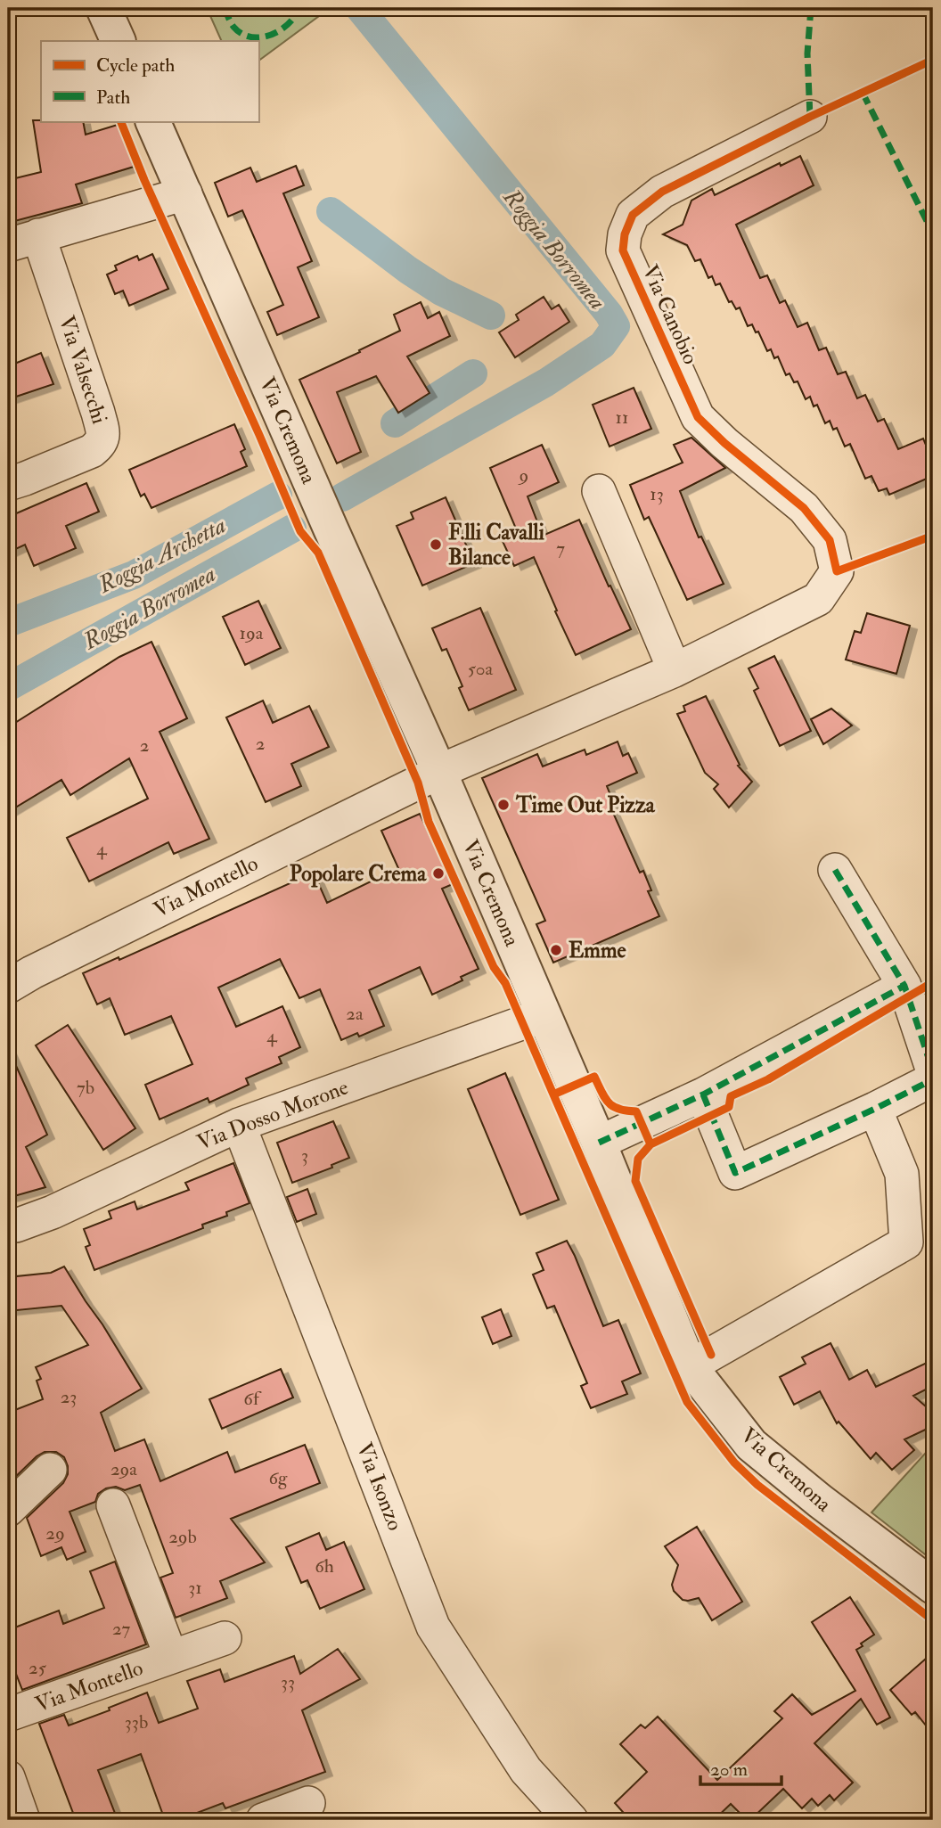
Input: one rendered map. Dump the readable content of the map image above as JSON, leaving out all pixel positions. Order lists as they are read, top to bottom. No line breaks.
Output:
{"streets":{"street":["Via Canobio","Via Valsecchi","Via Cremona","Via Montello","Via Dosso Morone","Via Isonzo"]},"crossings":[["Via Canobio","Via Cremona"],["Via Canobio","Via Montello"],["Via Cremona","Via Montello"],["Via Cremona","Via Dosso Morone"],["Via Dosso Morone","Via Isonzo"]],"water":["Roggia Borromea","Roggia Archetta"],"places":["F.lli Cavalli Bilance","Time Out Pizza","Popolare Crema","Emme"],"house_numbers":["11","9","13","7","19a","50a","2","2","4","2a","4","7b","3","23","6f","29a","6g","29","29b","6h","31","27","25","33","33b"],"legend":["Cycle path","Path"],"scale_bar":"20 m"}
